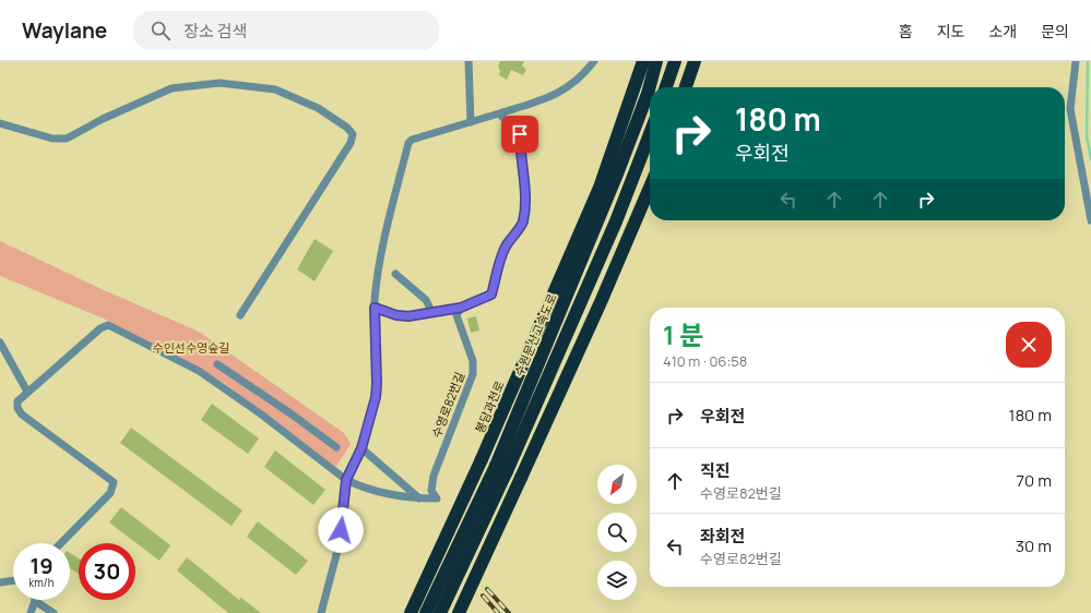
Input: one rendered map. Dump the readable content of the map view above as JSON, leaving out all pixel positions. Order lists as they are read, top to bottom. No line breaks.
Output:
{"streets":{"highway":["수원문산고속도로","봉담과천로"],"street":["수영로82번길"]},"parks":["수인선수영숲길"],"north":"bottom left","page":{"header":"Waylane","search":"장소 검색","nav":["홈","지도","소개","문의"],"turn":["180 m","우회전"],"heading":["1 분","410 m · 06:58"],"list":[{"name":"우회전","value":"180 m"},{"name":"직진","note":"수영로82번길","value":"70 m"},{"name":"좌회전","note":"수영로82번길","value":"30 m"}],"speed":"19 km/h","limit":"30"}}
